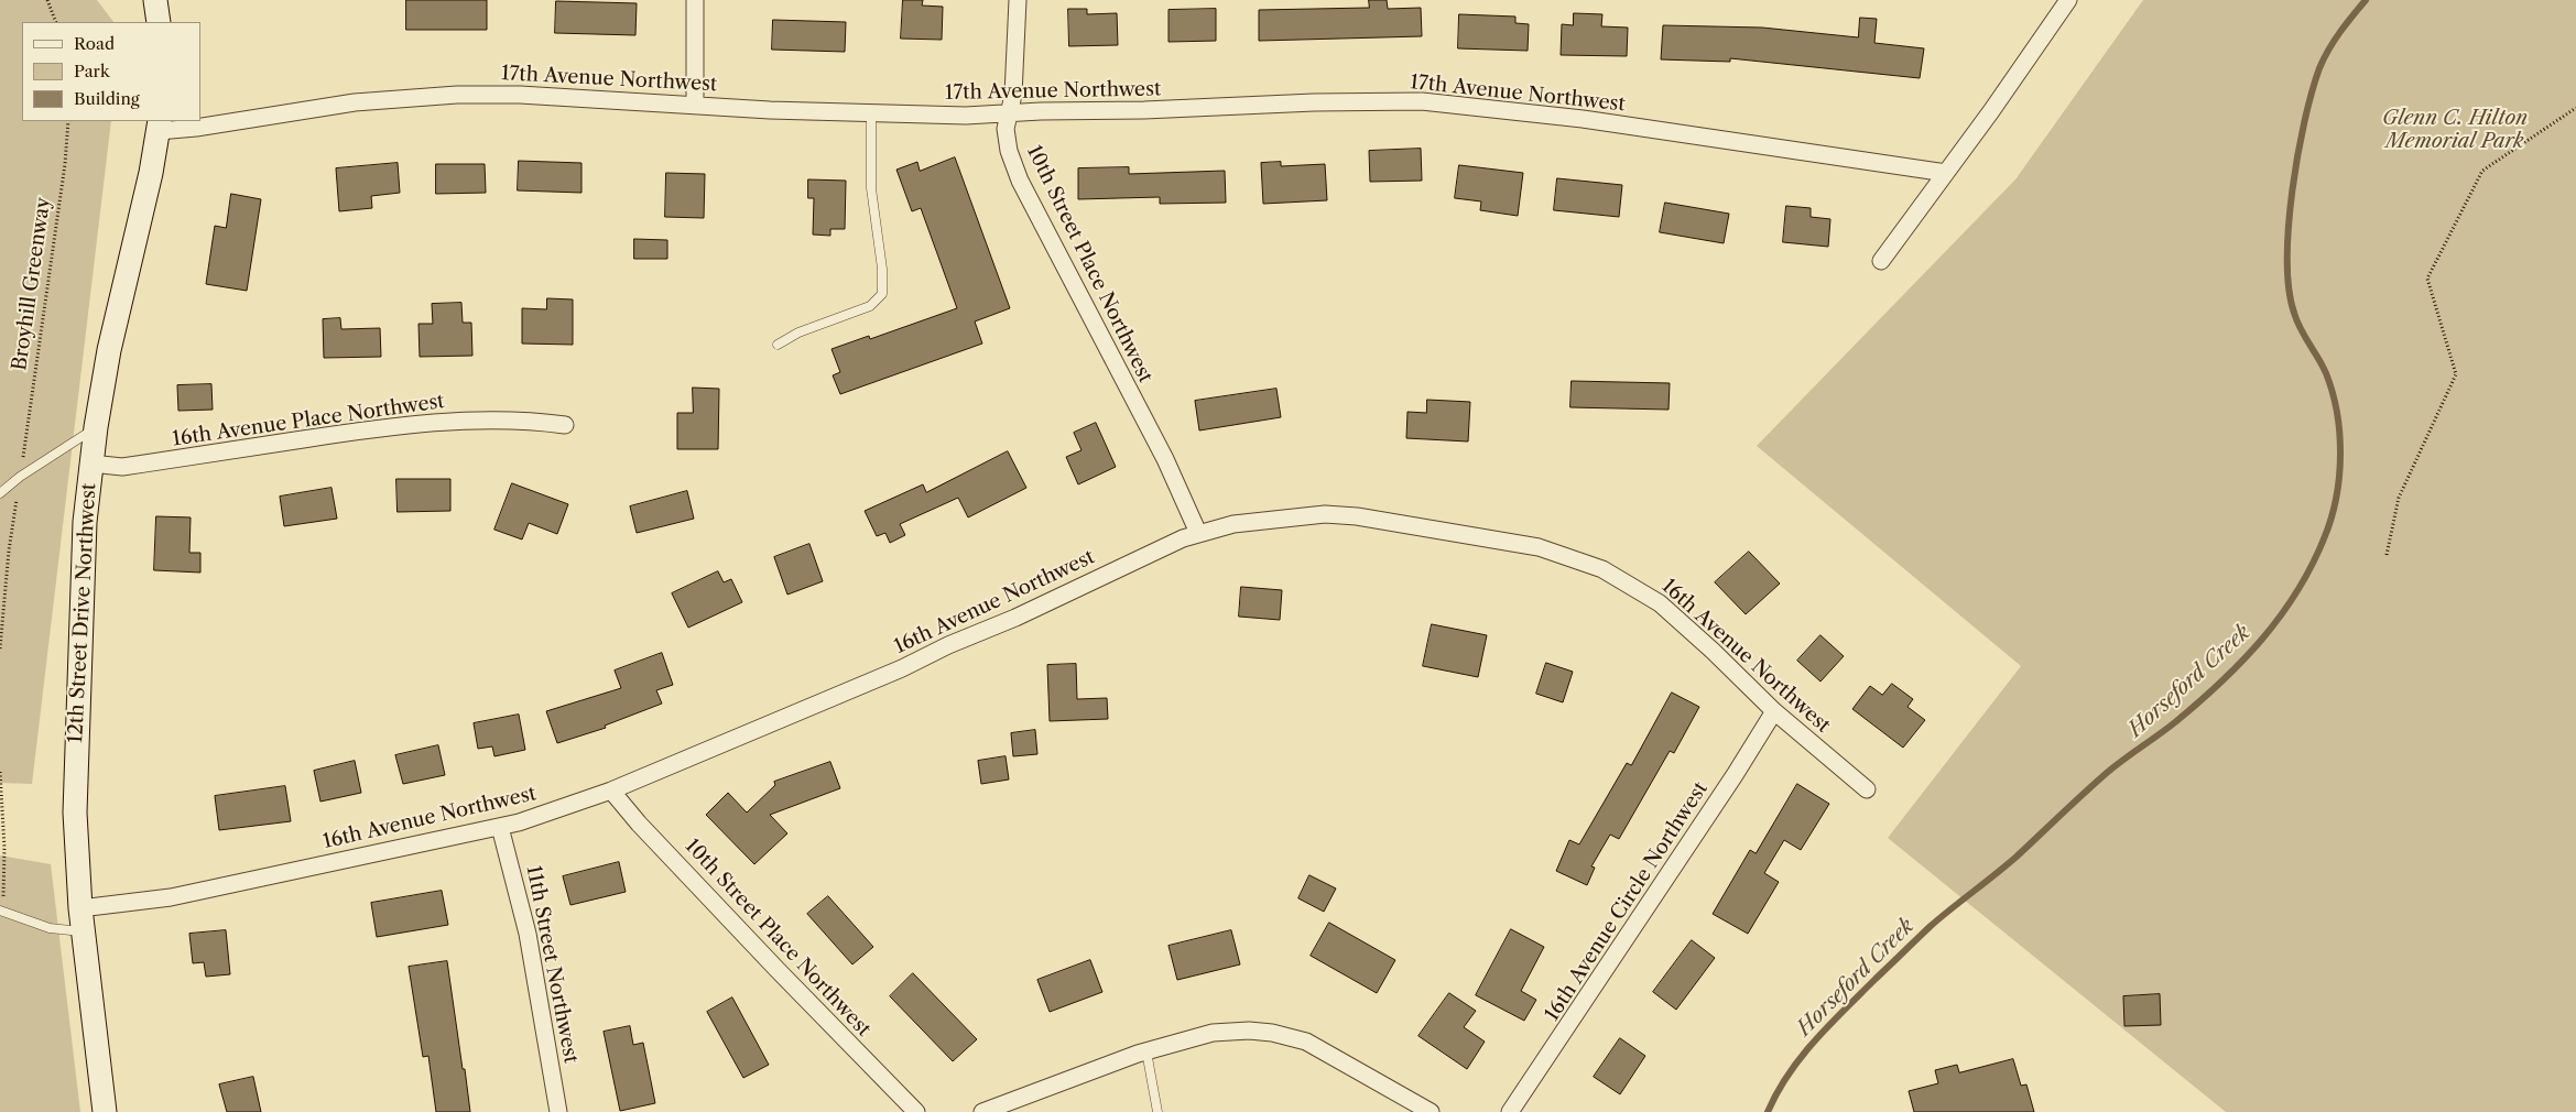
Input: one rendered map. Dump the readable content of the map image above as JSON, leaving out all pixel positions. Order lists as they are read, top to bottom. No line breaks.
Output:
{"streets":{"street":["17th Avenue Northwest","10th Street Place Northwest","16th Avenue Place Northwest","16th Avenue Northwest","12th Street Drive Northwest","16th Avenue Circle Northwest","11th Street Northwest"],"path":["Broyhill Greenway"]},"crossings":[["17th Avenue Northwest","10th Street Place Northwest"],["17th Avenue Northwest","12th Street Drive Northwest"],["10th Street Place Northwest","16th Avenue Northwest"],["16th Avenue Place Northwest","12th Street Drive Northwest"],["16th Avenue Northwest","12th Street Drive Northwest"],["16th Avenue Northwest","16th Avenue Circle Northwest"],["16th Avenue Northwest","11th Street Northwest"]],"water":["Horseford Creek"],"parks":["Glenn C. Hilton Memorial Park"],"legend":["Road","Park","Building"]}
